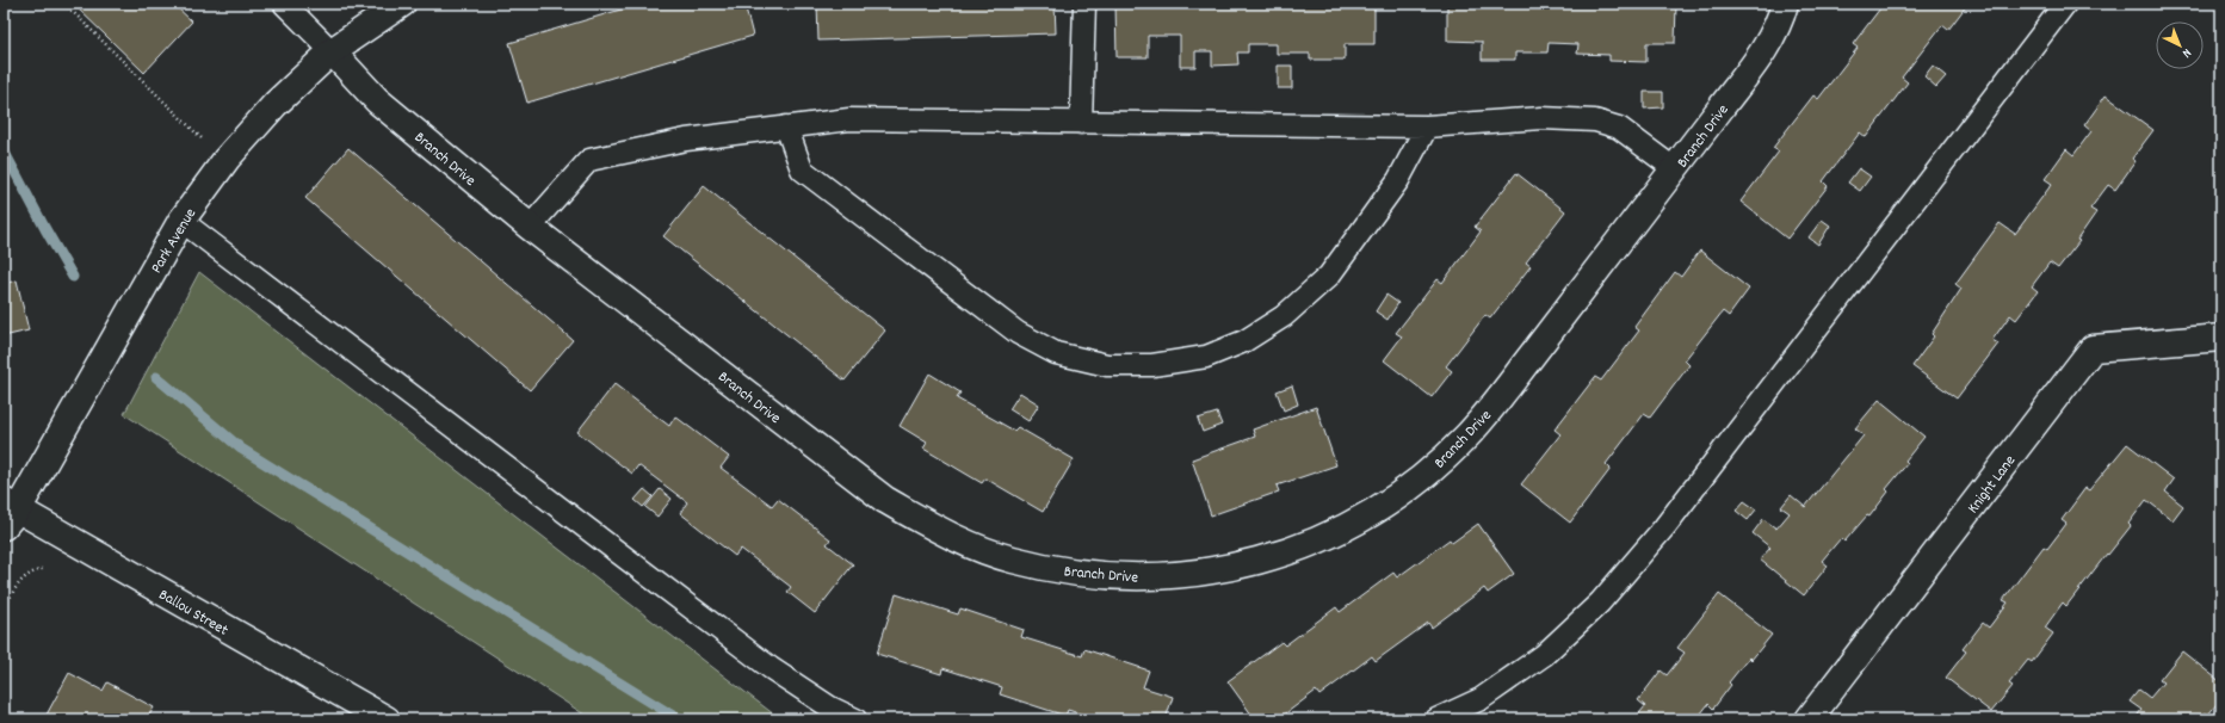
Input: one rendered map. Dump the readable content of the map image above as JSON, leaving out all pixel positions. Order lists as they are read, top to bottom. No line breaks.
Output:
{"streets":{"street":["Branch Drive","Park Avenue","Knight Lane","Ballou Street"]},"crossings":[["Branch Drive","Park Avenue"],["Park Avenue","Ballou Street"]],"north":"bottom right"}
